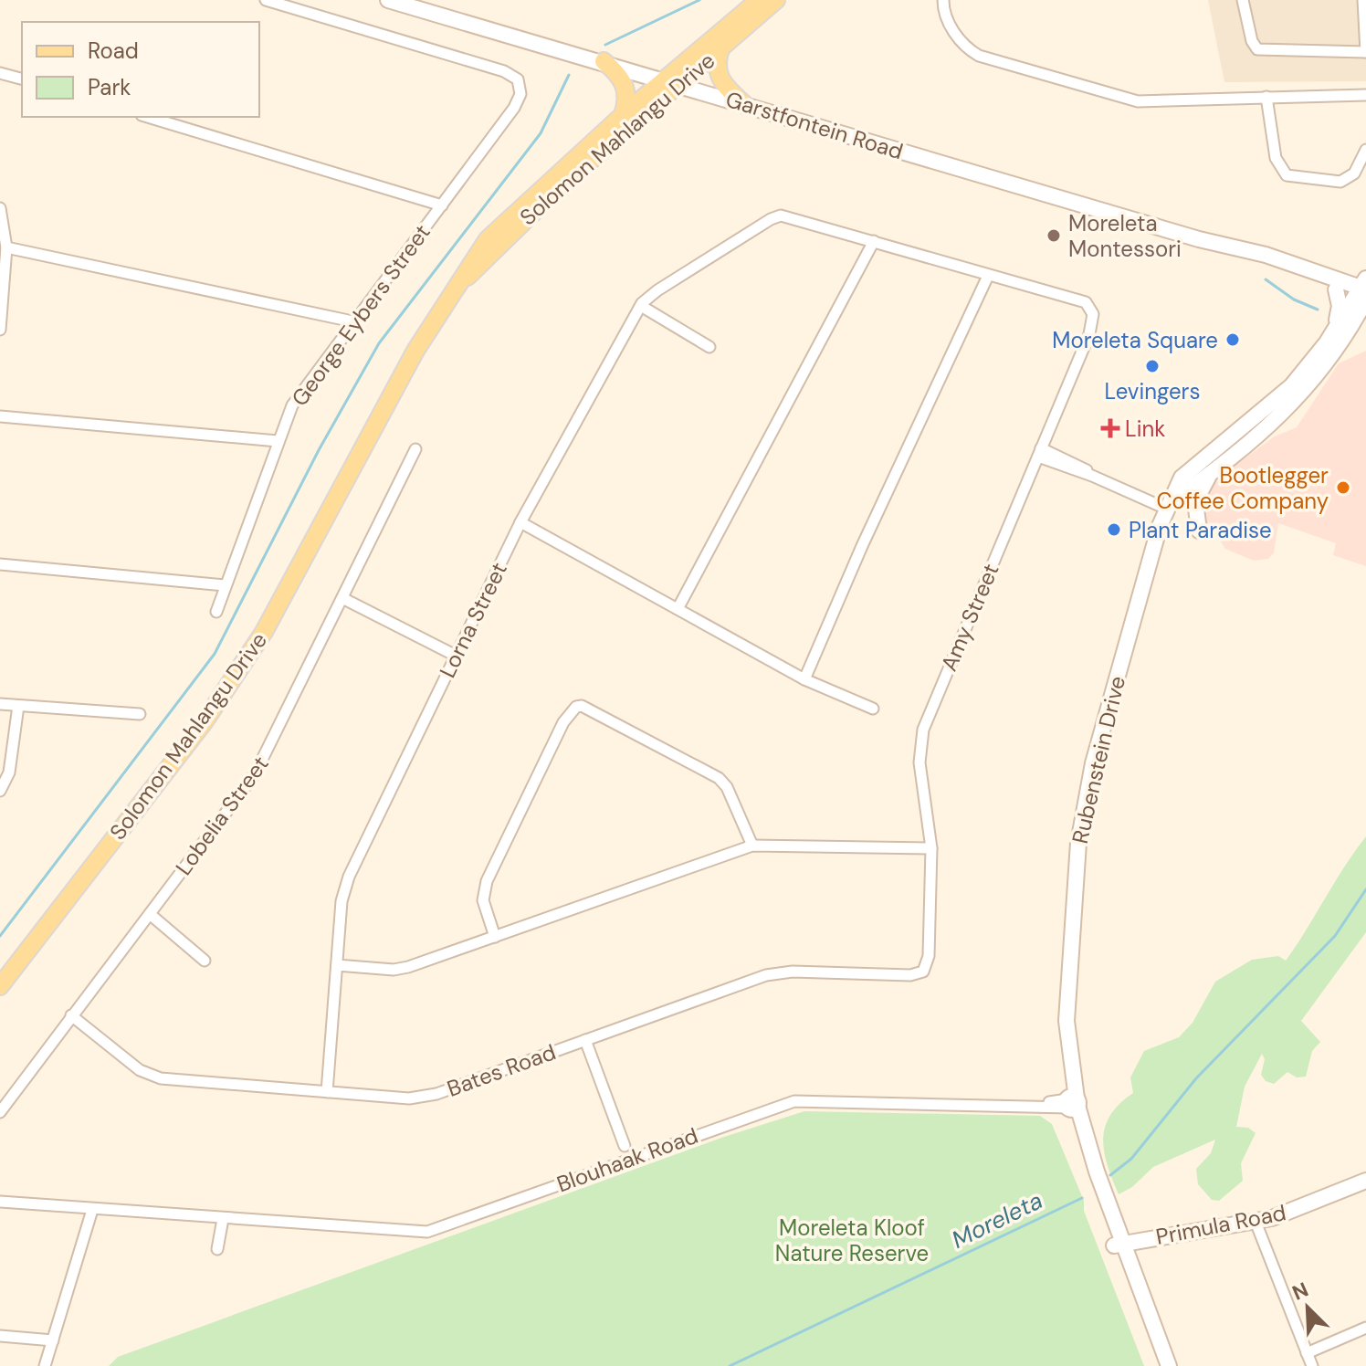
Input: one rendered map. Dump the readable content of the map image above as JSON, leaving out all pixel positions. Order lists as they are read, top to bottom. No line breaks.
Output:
{"streets":{"main road":["Solomon Mahlangu Drive"],"street":["Garstfontein Road","George Eybers Street","Amy Street","Lorna Street","Rubenstein Drive","Lobelia Street","Bates Road","Blouhaak Road","Primula Road"]},"crossings":[["Garstfontein Road","Solomon Mahlangu Drive"],["Garstfontein Road","Rubenstein Drive"],["Amy Street","Bates Road"],["Lorna Street","Bates Road"],["Rubenstein Drive","Blouhaak Road"],["Rubenstein Drive","Primula Road"],["Lobelia Street","Bates Road"]],"water":["Moreleta"],"parks":["Moreleta Kloof Nature Reserve"],"places":{"other":["Moreleta Montessori","Moreleta Square","Levingers","Bootlegger Coffee Company","Plant Paradise"],"health":["Link"]},"legend":["Road","Park"],"north":"top left"}
